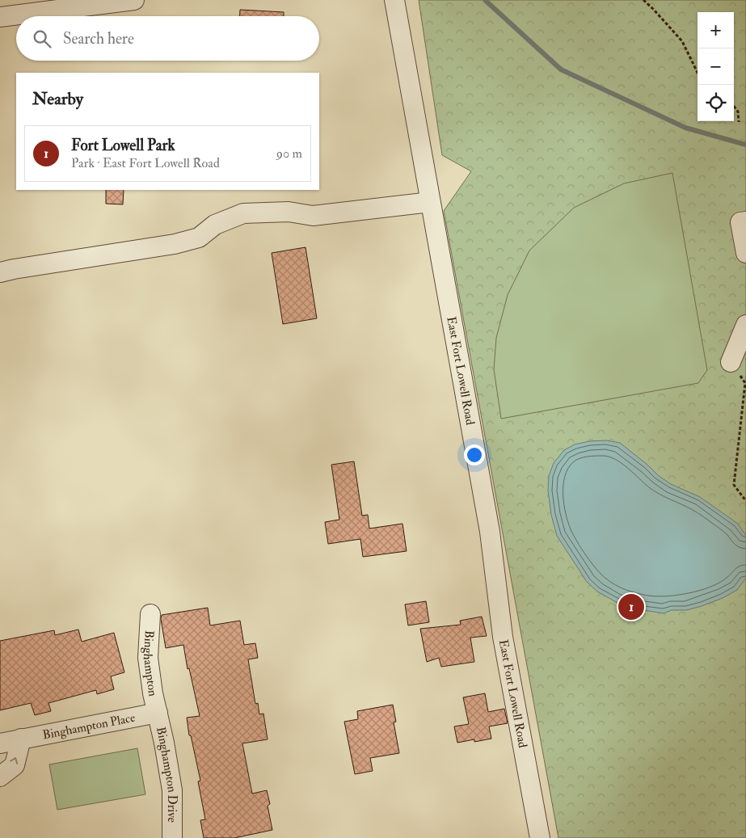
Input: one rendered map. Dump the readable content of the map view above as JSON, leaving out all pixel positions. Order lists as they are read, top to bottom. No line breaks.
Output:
{"streets":{"street":["East Fort Lowell Road","Binghampton","Binghampton Place","Binghampton Drive"]},"crossings":[["Binghampton","Binghampton Place"],["Binghampton","Binghampton Drive"],["Binghampton Place","Binghampton Drive"]],"page":{"map_buttons":["+","−"],"search":"Search here","heading":"Nearby","list":[{"mark":"1","name":"Fort Lowell Park","note":"Park · East Fort Lowell Road","value":"90 m"}],"pins":"1"}}
